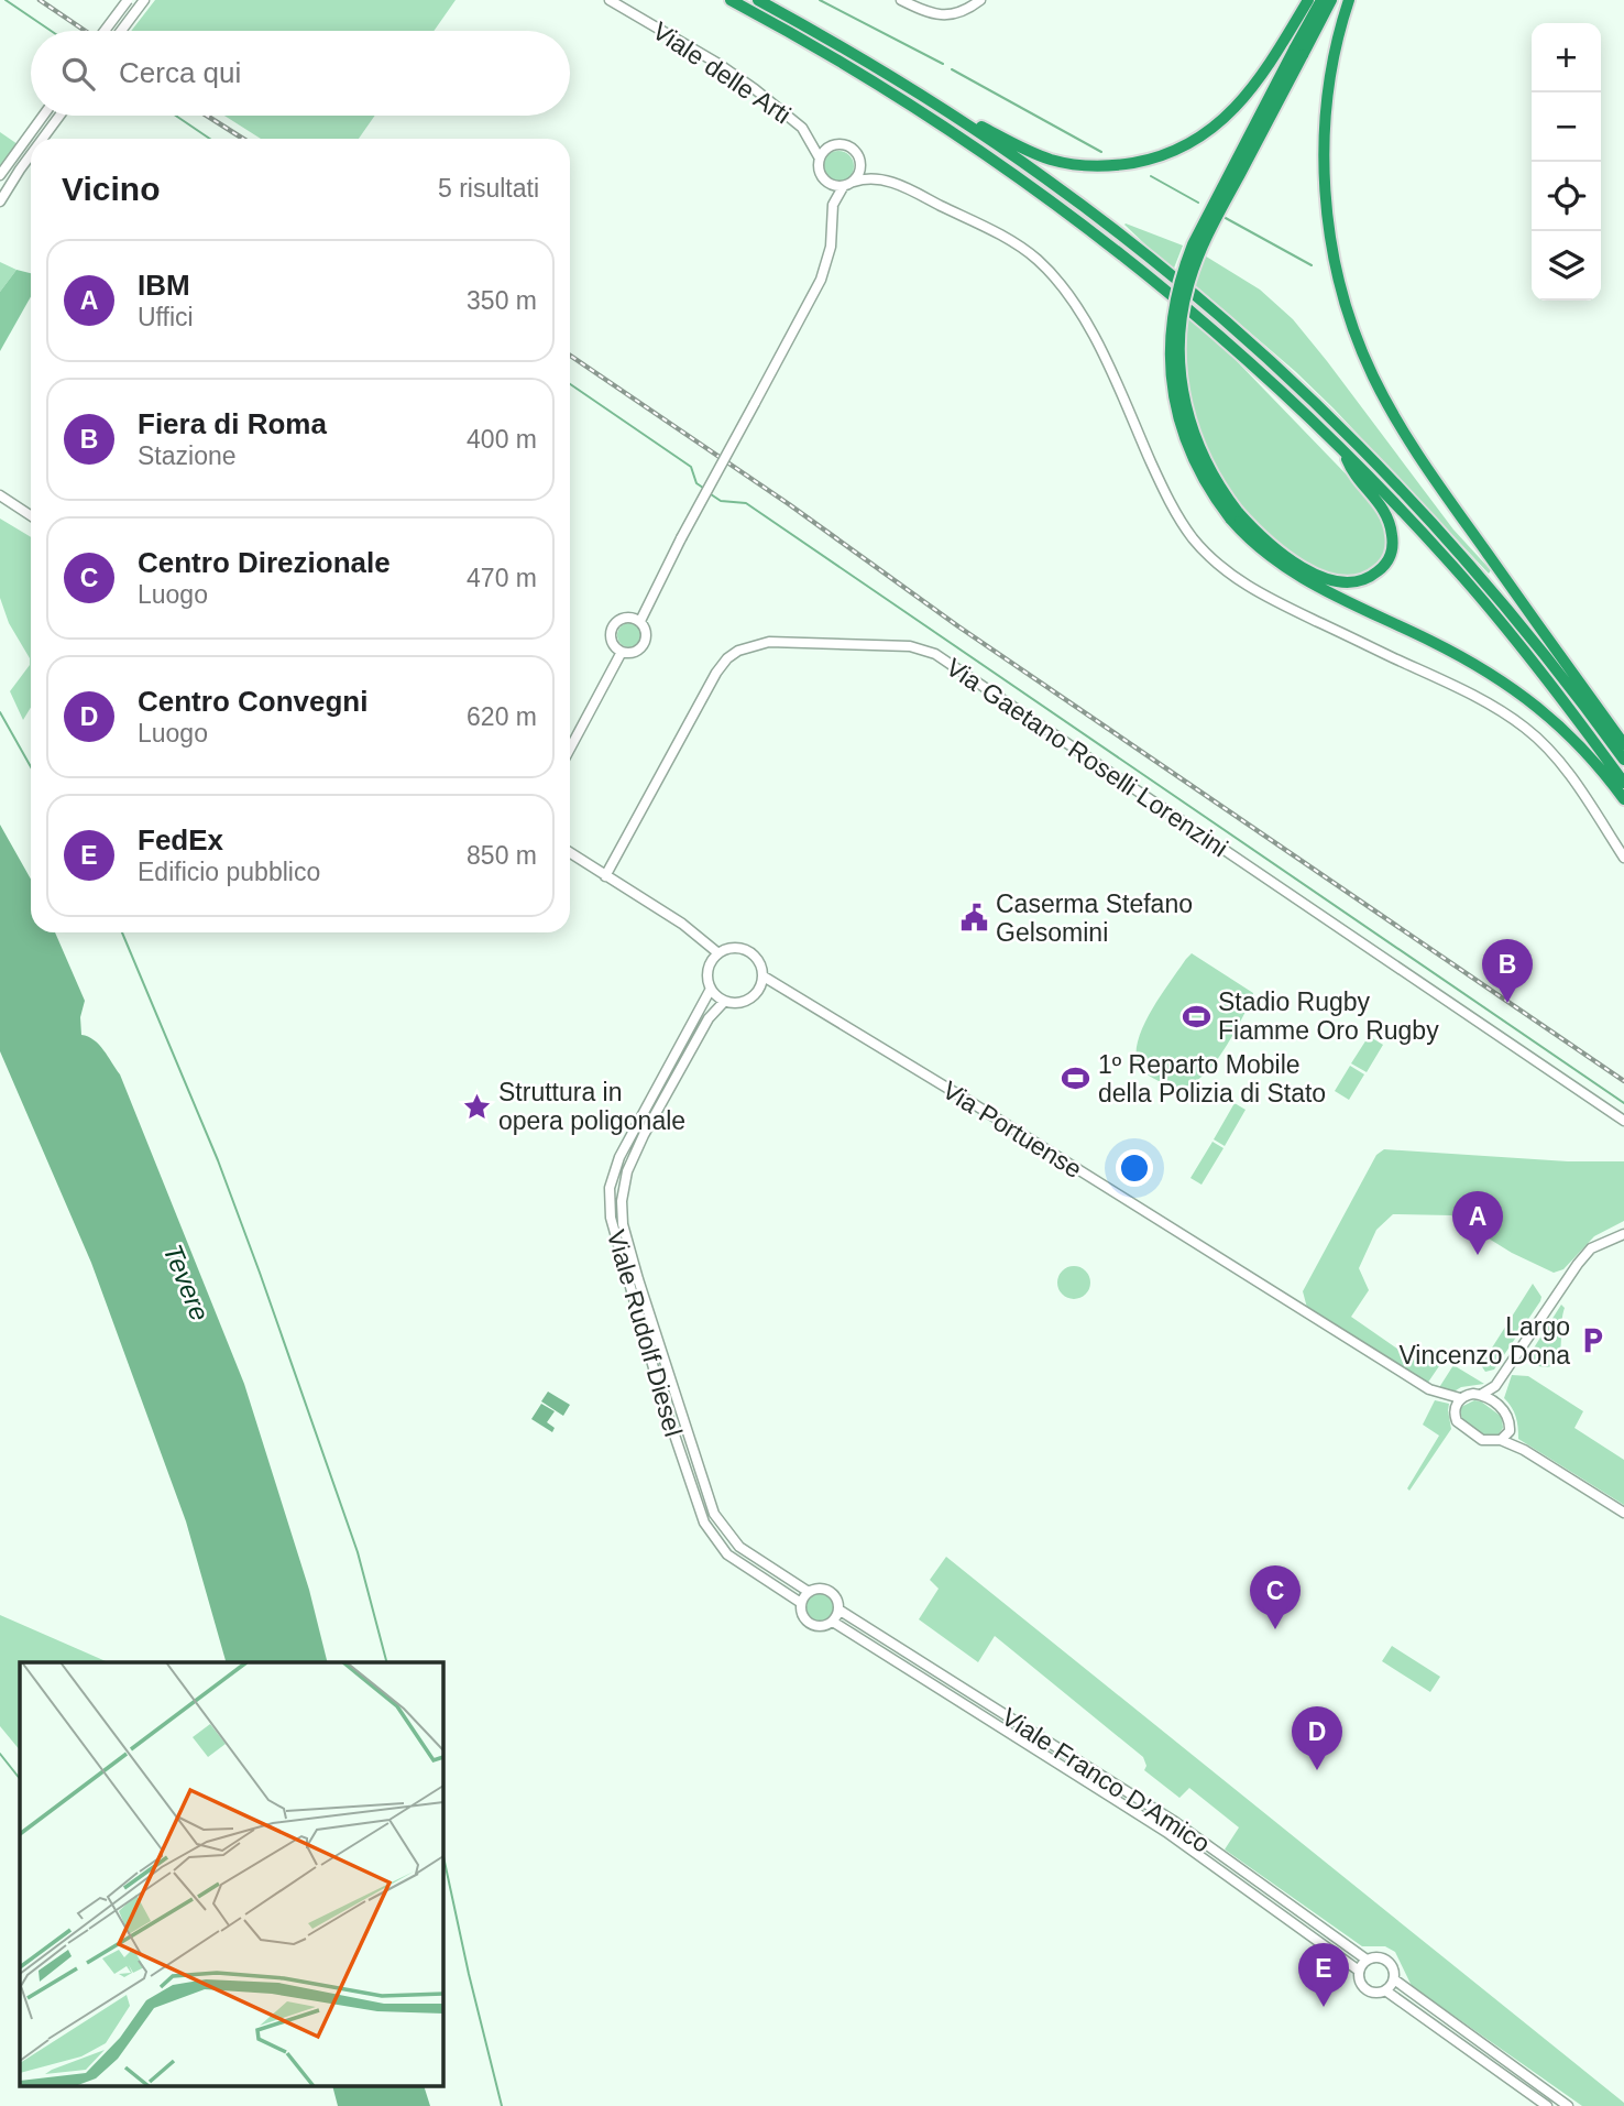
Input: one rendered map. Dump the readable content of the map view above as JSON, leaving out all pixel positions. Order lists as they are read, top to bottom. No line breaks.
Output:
{"streets":{"street":["Viale delle Arti","Via Gaetano Roselli Lorenzini","Via Portuense","Viale Rudolf Diesel","Viale Franco D'Amico"]},"crossings":[["Via Portuense","Viale Rudolf Diesel"],["Viale Rudolf Diesel","Viale Franco D'Amico"]],"water":["Tevere"],"places":{"public building":["Caserma Stefano Gelsomini"],"sports":["Stadio Rugby Fiamme Oro Rugby","1º Reparto Mobile della Polizia di Stato"],"place":["Struttura in opera poligonale"],"parking":["Largo Vincenzo Dona"]},"page":{"map_buttons":["+","−"],"search":"Cerca qui","heading":["Vicino","5 risultati"],"list":[{"mark":"A","name":"IBM","note":"Uffici","value":"350 m"},{"mark":"B","name":"Fiera di Roma","note":"Stazione","value":"400 m"},{"mark":"C","name":"Centro Direzionale","note":"Luogo","value":"470 m"},{"mark":"D","name":"Centro Convegni","note":"Luogo","value":"620 m"},{"mark":"E","name":"FedEx","note":"Edificio pubblico","value":"850 m"}],"pins":["B","A","C","D","E"]}}
